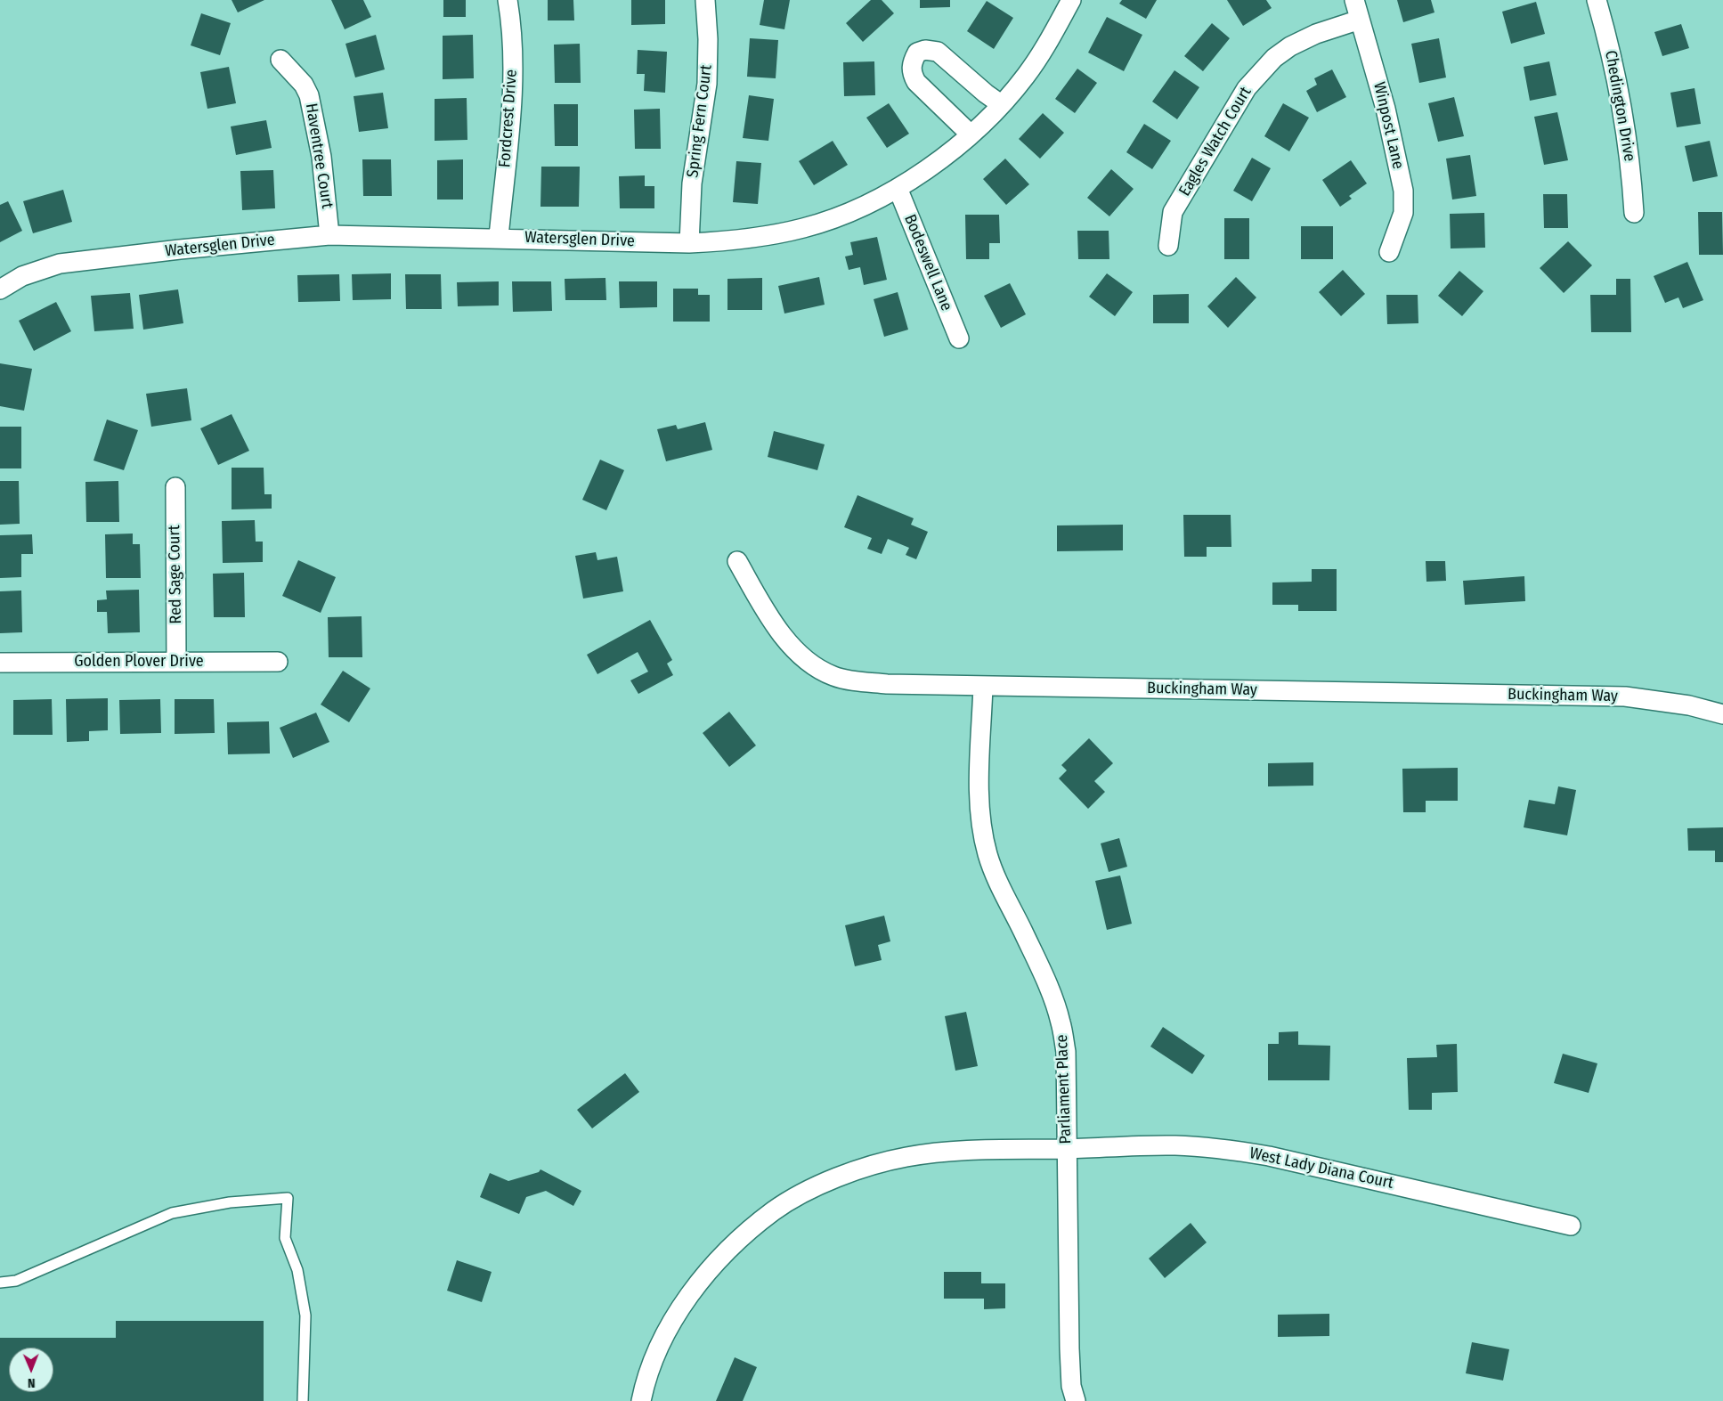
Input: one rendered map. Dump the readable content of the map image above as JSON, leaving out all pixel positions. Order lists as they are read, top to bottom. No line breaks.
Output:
{"streets":{"street":["Chedington Drive","Fordcrest Drive","Spring Fern Court","Winpost Lane","Eagles Watch Court","Haventree Court","Watersglen Drive","Bodeswell Lane","Red Sage Court","Golden Plover Drive","Buckingham Way","Parliament Place","West Lady Diana Court"]},"crossings":[["Fordcrest Drive","Watersglen Drive"],["Spring Fern Court","Watersglen Drive"],["Winpost Lane","Eagles Watch Court"],["Haventree Court","Watersglen Drive"],["Watersglen Drive","Bodeswell Lane"],["Red Sage Court","Golden Plover Drive"],["Buckingham Way","Parliament Place"],["Parliament Place","West Lady Diana Court"]],"north":"bottom"}
